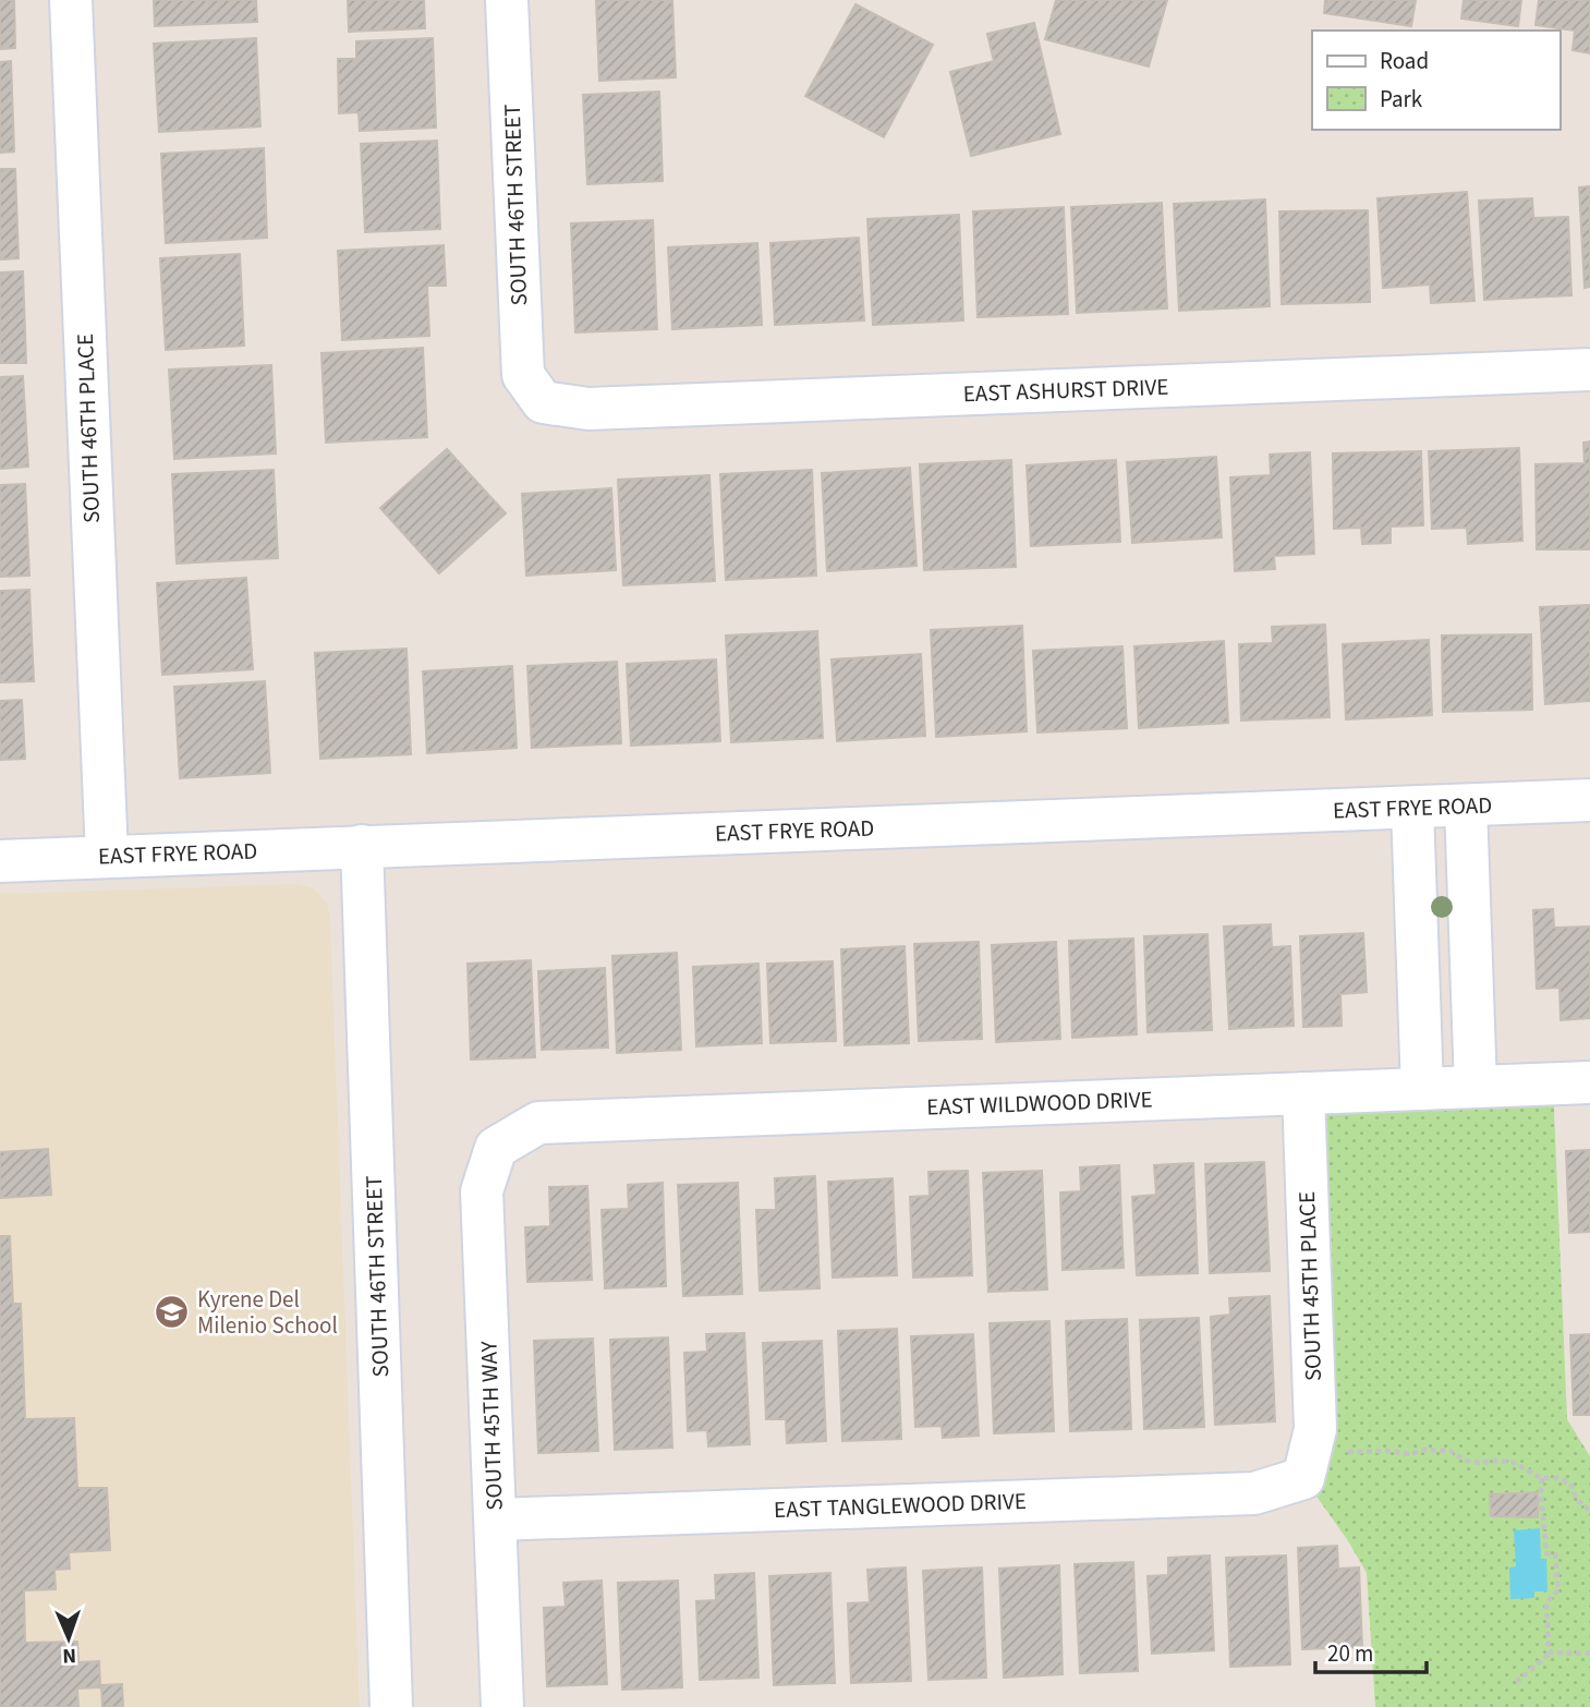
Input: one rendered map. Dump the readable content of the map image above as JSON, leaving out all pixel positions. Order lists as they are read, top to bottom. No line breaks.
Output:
{"streets":{"street":["SOUTH 46TH STREET","EAST ASHURST DRIVE","SOUTH 46TH PLACE","EAST FRYE ROAD","EAST WILDWOOD DRIVE","SOUTH 45TH PLACE","SOUTH 45TH WAY","EAST TANGLEWOOD DRIVE"]},"crossings":[["SOUTH 46TH STREET","EAST ASHURST DRIVE"],["SOUTH 46TH STREET","EAST FRYE ROAD"],["SOUTH 46TH PLACE","EAST FRYE ROAD"],["EAST WILDWOOD DRIVE","SOUTH 45TH PLACE"],["EAST WILDWOOD DRIVE","SOUTH 45TH WAY"],["SOUTH 45TH PLACE","EAST TANGLEWOOD DRIVE"],["SOUTH 45TH WAY","EAST TANGLEWOOD DRIVE"]],"places":{"school or university":["Kyrene Del Milenio School"]},"legend":["Road","Park"],"scale_bar":"20 m","north":"bottom"}
